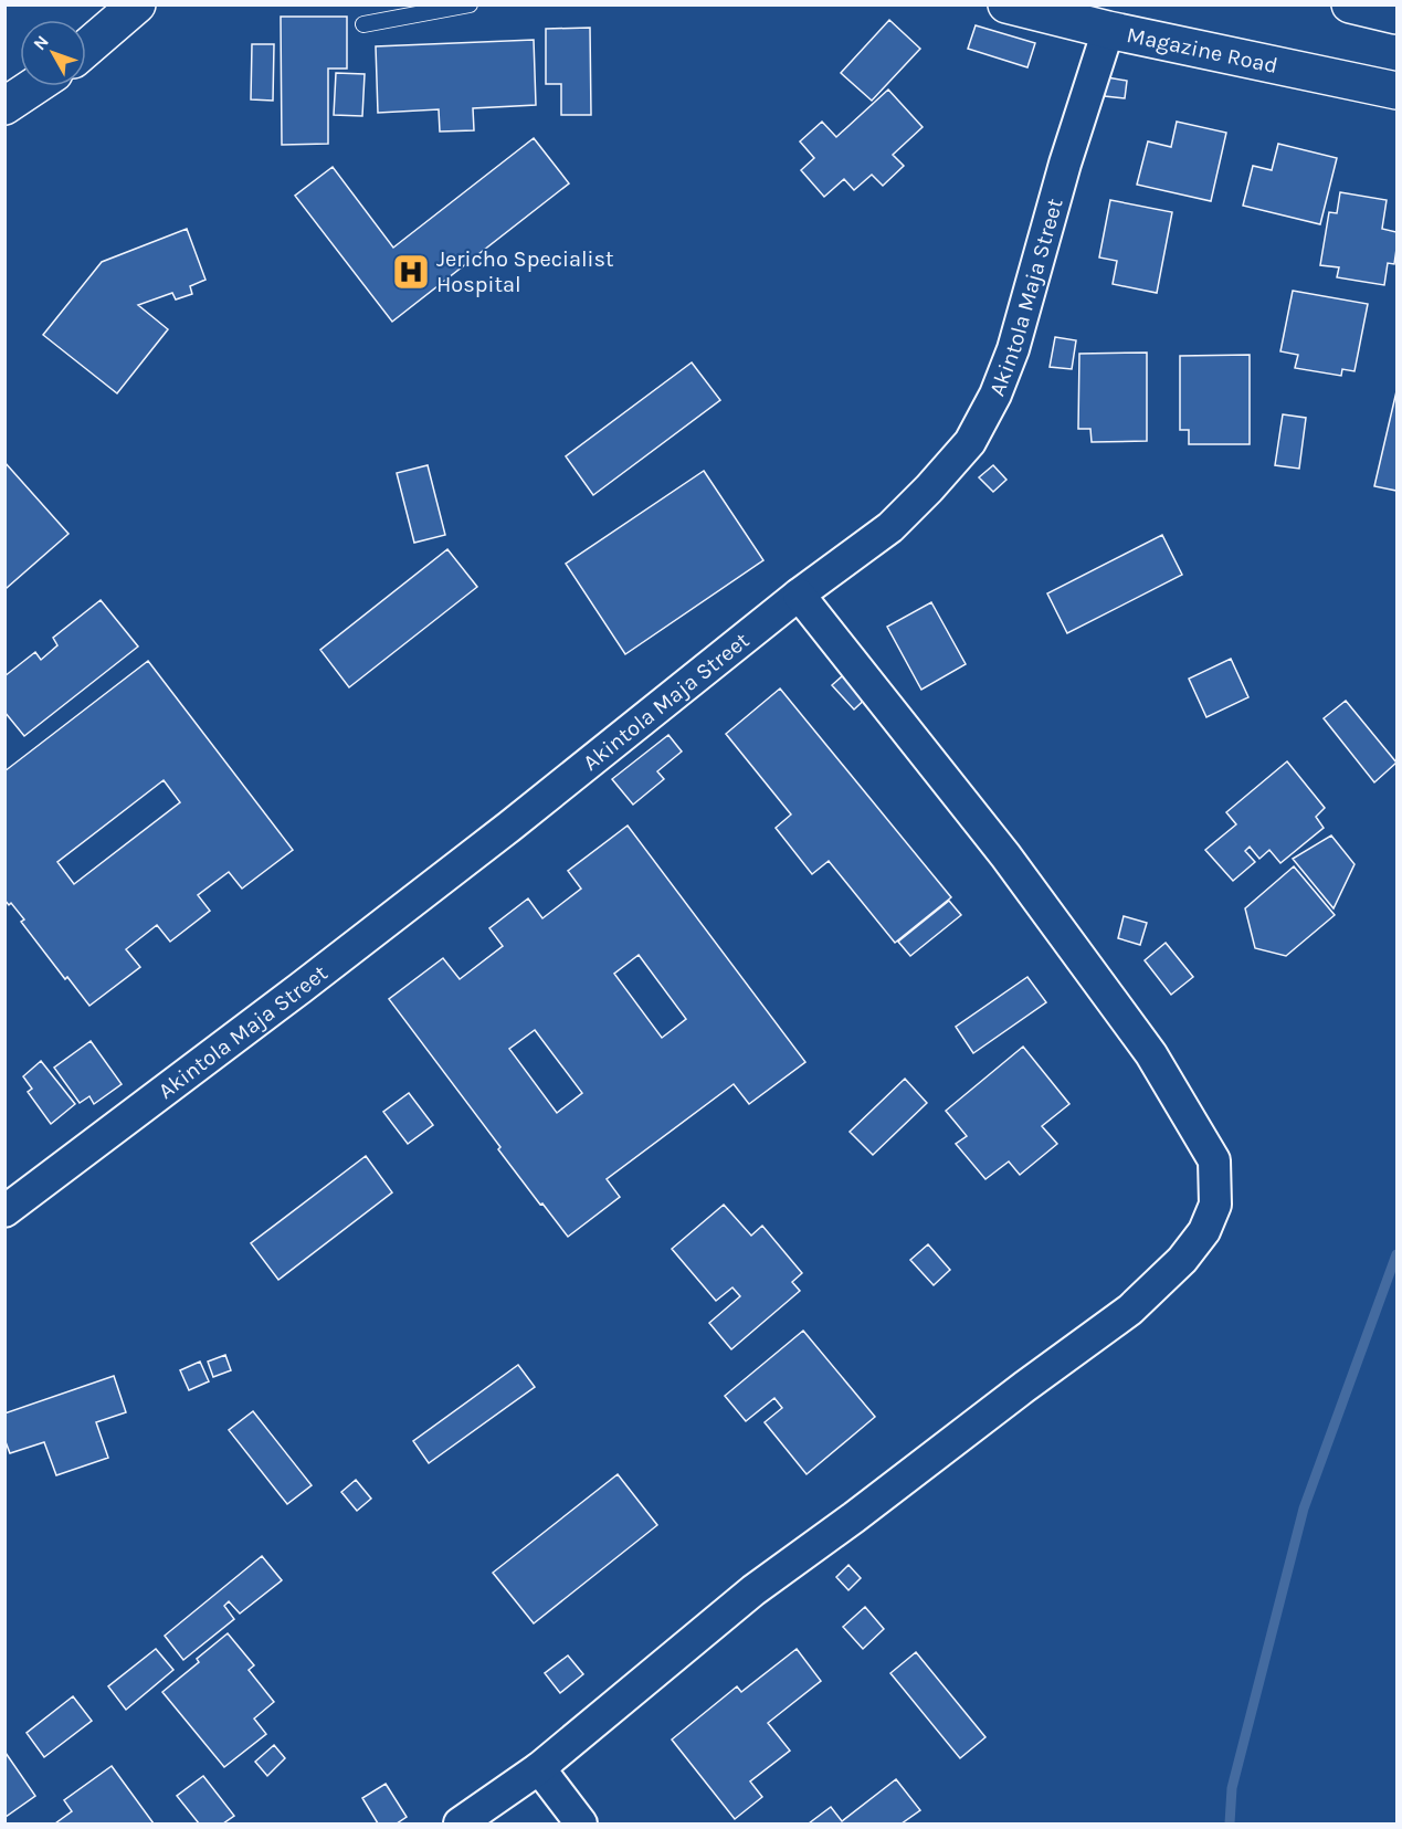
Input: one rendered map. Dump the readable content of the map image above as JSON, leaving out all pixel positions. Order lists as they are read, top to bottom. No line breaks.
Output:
{"streets":{"main road":["Magazine Road"],"street":["Akintola Maja Street"]},"crossings":[["Magazine Road","Akintola Maja Street"]],"places":{"hospital":["Jericho Specialist Hospital"]},"north":"top left"}
